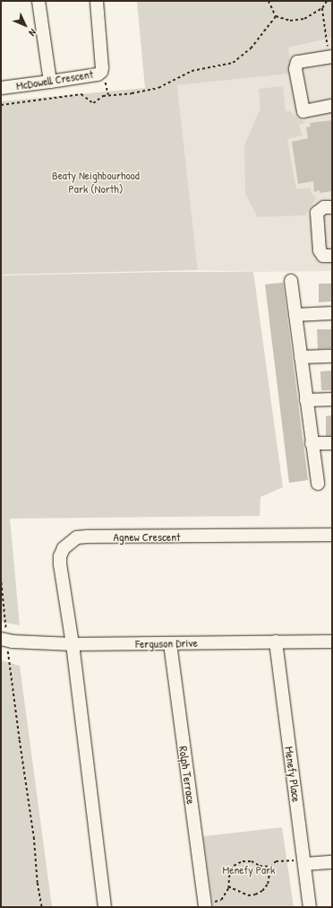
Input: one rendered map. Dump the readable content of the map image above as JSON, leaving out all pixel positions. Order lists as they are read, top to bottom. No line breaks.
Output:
{"streets":{"street":["McDowell Crescent","Agnew Crescent","Ferguson Drive","Menefy Place","Rolph Terrace"]},"crossings":[["Agnew Crescent","Ferguson Drive"],["Ferguson Drive","Menefy Place"],["Ferguson Drive","Rolph Terrace"]],"parks":["Beaty Neighbourhood Park (North)","Menefy Park"],"north":"bottom right"}
